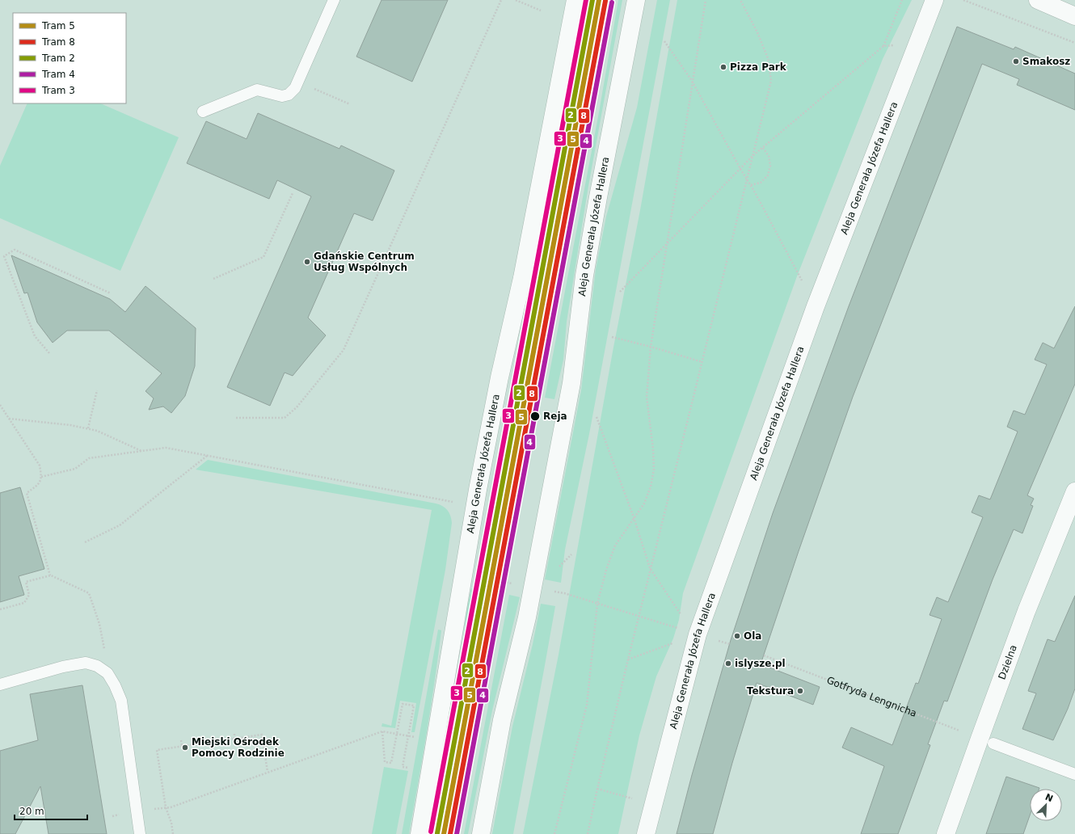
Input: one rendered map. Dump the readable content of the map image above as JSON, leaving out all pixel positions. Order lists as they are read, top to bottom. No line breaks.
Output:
{"streets":{"main road":["Aleja Generała Józefa Hallera","Dzielna"],"path":["Gotfryda Lengnicha"]},"crossings":[["Dzielna","Gotfryda Lengnicha"]],"places":["Smakosz","Pizza Park","Gdańskie Centrum Usług Wspólnych","Reja","Ola","islysze.pl","Tekstura","Miejski Ośrodek Pomocy Rodzinie"],"lines":["tram line 5","tram line 2","tram line 3","tram line 8","tram line 4"],"legend":["Tram 5","Tram 8","Tram 2","Tram 4","Tram 3"],"scale_bar":"20 m","north":"top right"}
